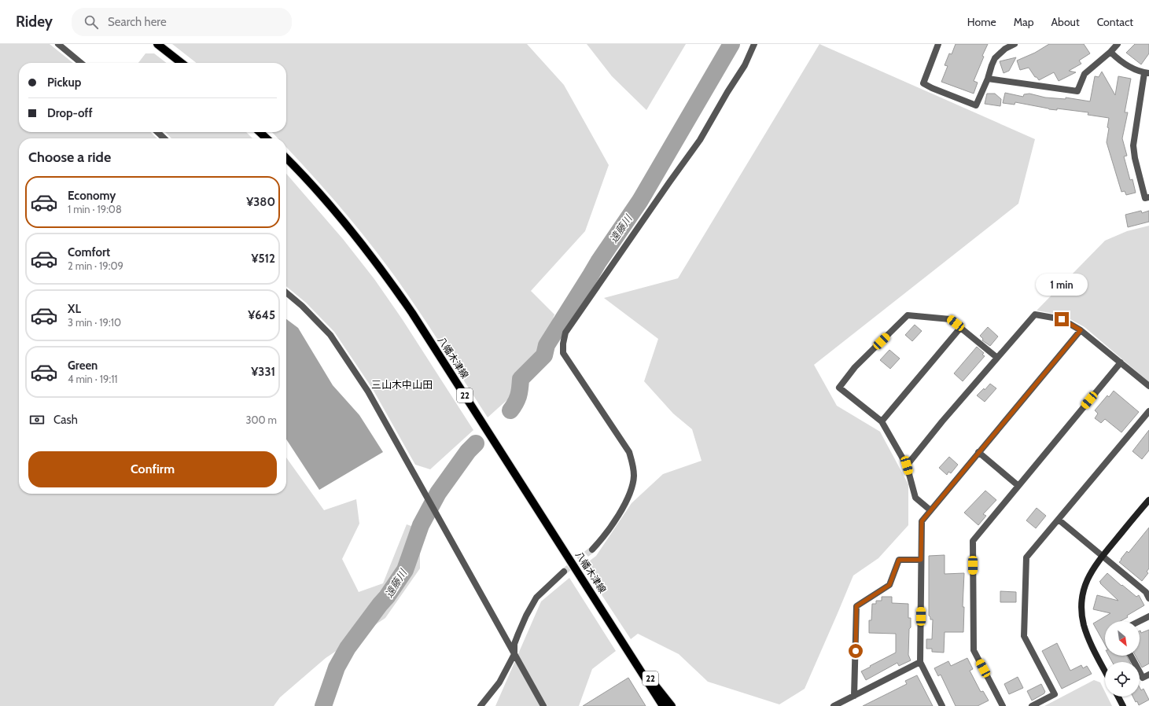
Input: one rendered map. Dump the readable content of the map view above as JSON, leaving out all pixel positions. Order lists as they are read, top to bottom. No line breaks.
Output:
{"streets":{"main road":["八幡木津線","22"]},"districts":["三山木中山田"],"water":["遠藤川"],"north":"bottom right","page":{"header":"Ridey","search":"Search here","nav":["Home","Map","About","Contact"],"banner":["Pickup","Drop-off"],"heading":"Choose a ride","list":[{"name":"Economy","note":"1 min · 19:08","value":"¥380"},{"name":"Comfort","note":"2 min · 19:09","value":"¥512"},{"name":"XL","note":"3 min · 19:10","value":"¥645"},{"name":"Green","note":"4 min · 19:11","value":"¥331"}],"bubble":"1 min","pay":["Cash","300 m"],"buttons":"Confirm"}}
